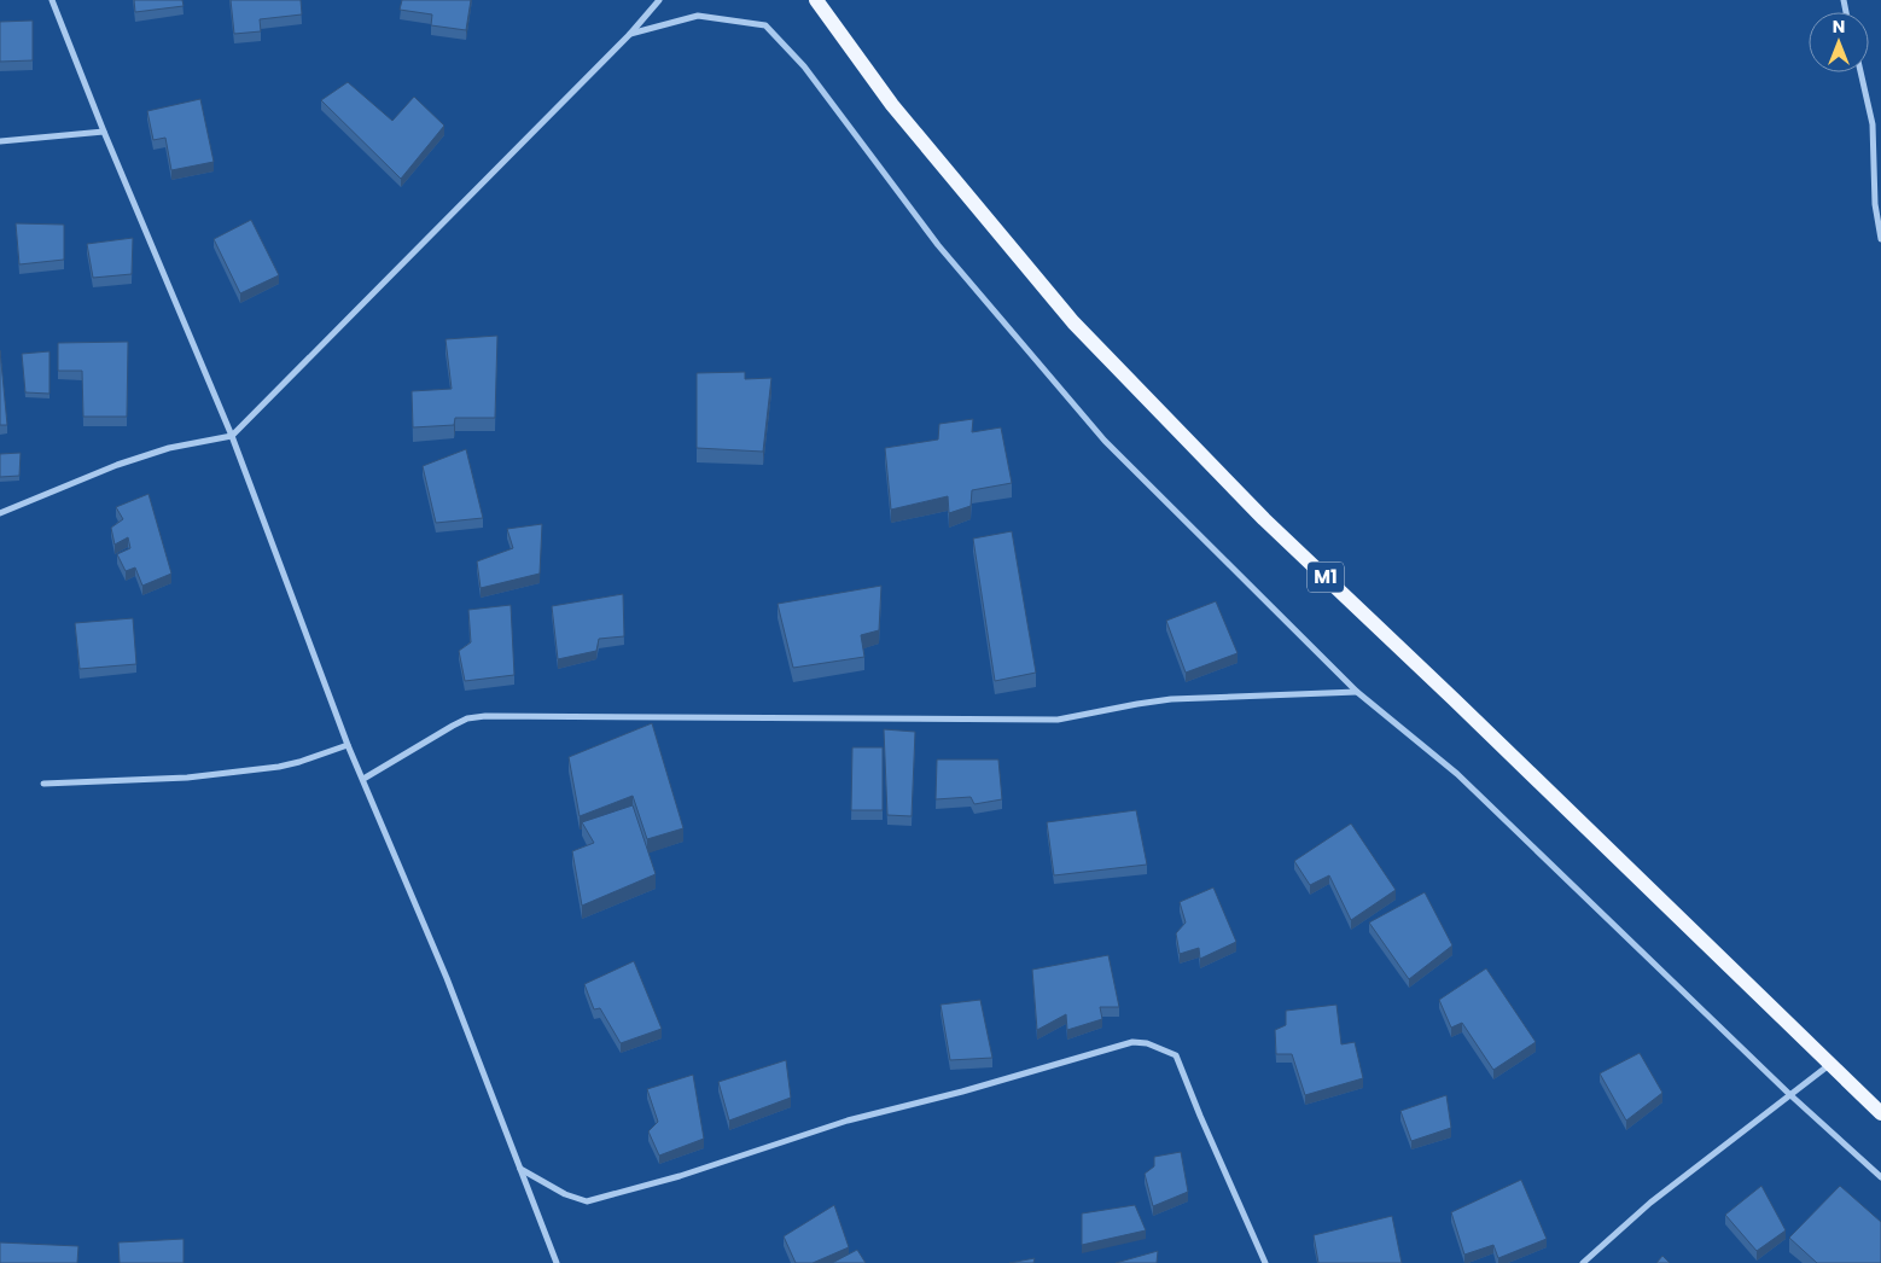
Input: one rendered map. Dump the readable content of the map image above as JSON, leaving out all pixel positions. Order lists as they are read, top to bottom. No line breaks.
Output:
{"streets":{"main road":["M1"]},"north":"top"}
